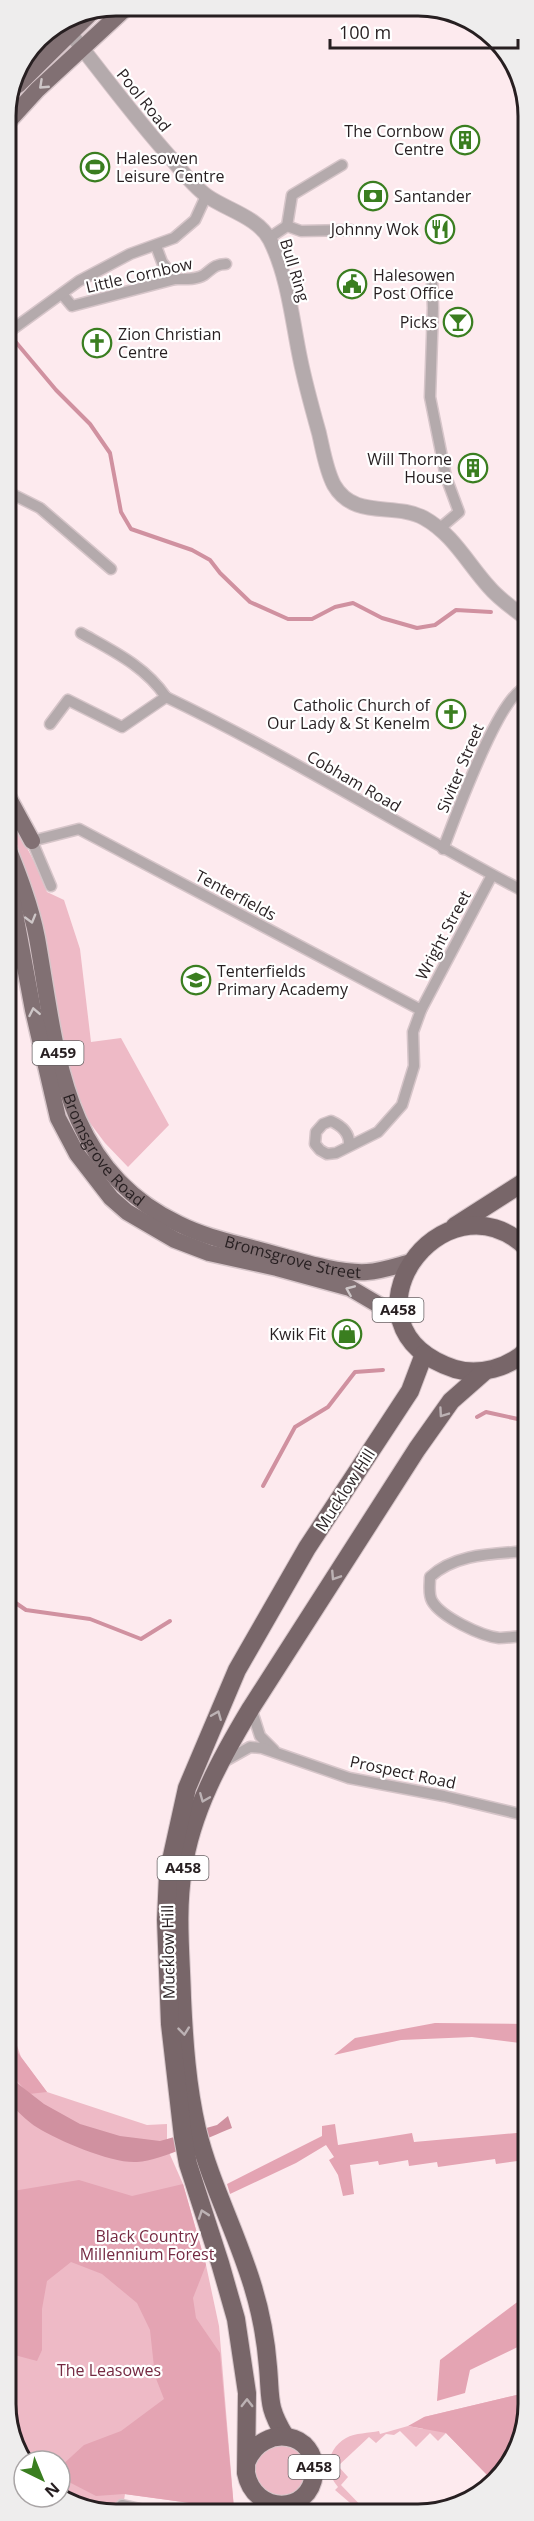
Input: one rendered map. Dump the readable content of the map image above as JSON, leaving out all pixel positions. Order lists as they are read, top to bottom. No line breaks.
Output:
{"streets":{"highway":["A458","Mucklow Hill"],"main road":["A459","Bromsgrove Road","Bromsgrove Street"],"street":["Pool Road","Bull Ring","Little Cornbow","Siviter Street","Cobham Road","Tenterfields","Wright Street","Prospect Road"]},"crossings":[["Pool Road","Bull Ring"],["Siviter Street","Cobham Road"],["Cobham Road","Wright Street"],["Tenterfields","Wright Street"],["Bromsgrove Road","Bromsgrove Street"],["Bromsgrove Street","A458"],["A458","Mucklow Hill"],["Mucklow Hill","Prospect Road"]],"parks":["Black Country Millennium Forest","The Leasowes"],"places":{"building":["The Cornbow Centre","Will Thorne House"],"sports":["Halesowen Leisure Centre"],"bank":["Santander"],"restaurant":["Johnny Wok"],"public building":["Halesowen Post Office"],"bar":["Picks"],"church":["Zion Christian Centre","Catholic Church of Our Lady & St Kenelm"],"school or university":["Tenterfields Primary Academy"],"shop":["Kwik Fit"]},"scale_bar":"100 m","north":"bottom right"}
